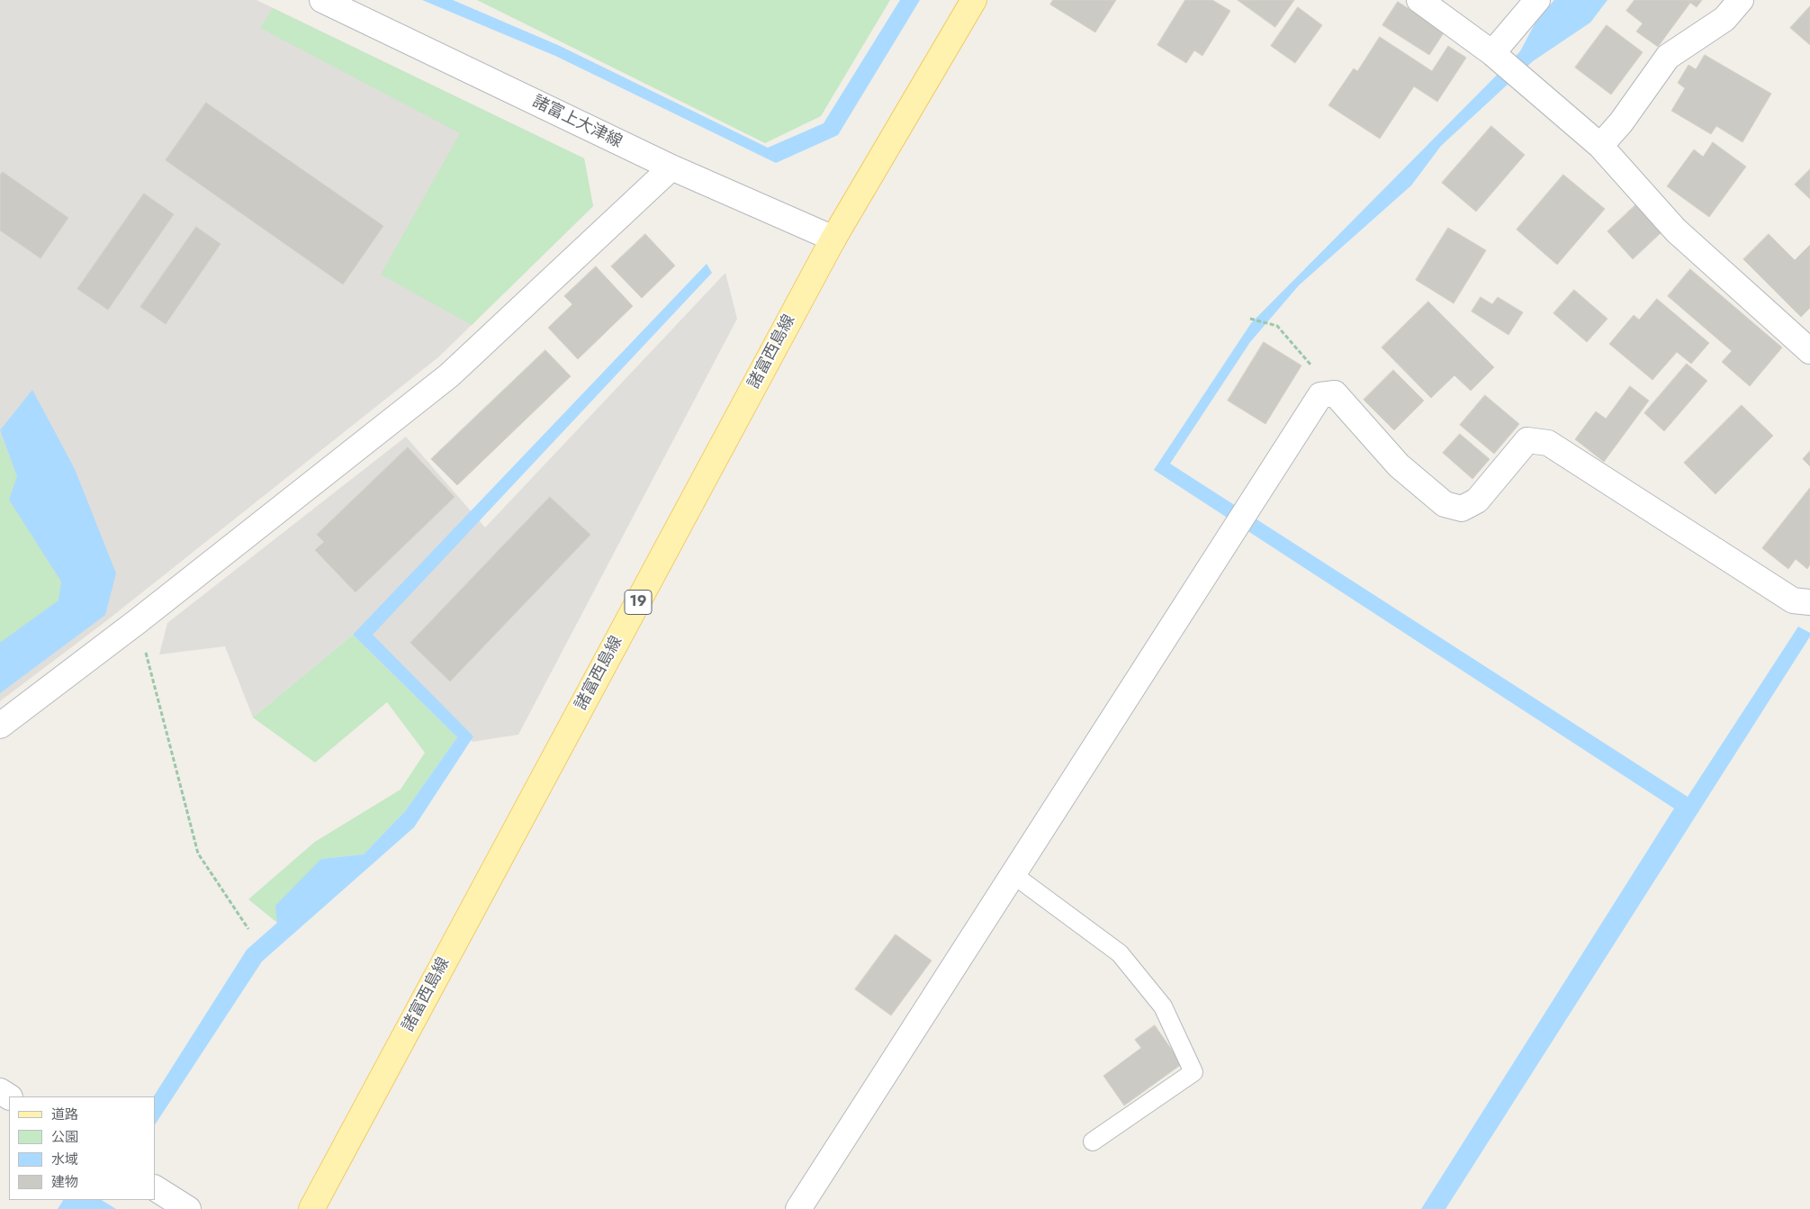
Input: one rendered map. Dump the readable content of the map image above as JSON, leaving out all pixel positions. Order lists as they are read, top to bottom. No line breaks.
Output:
{"streets":{"main road":["諸富西島線","19"],"street":["諸富上大津線"]},"crossings":[["諸富上大津線","諸富西島線"]],"legend":["道路","公園","水域","建物"]}
